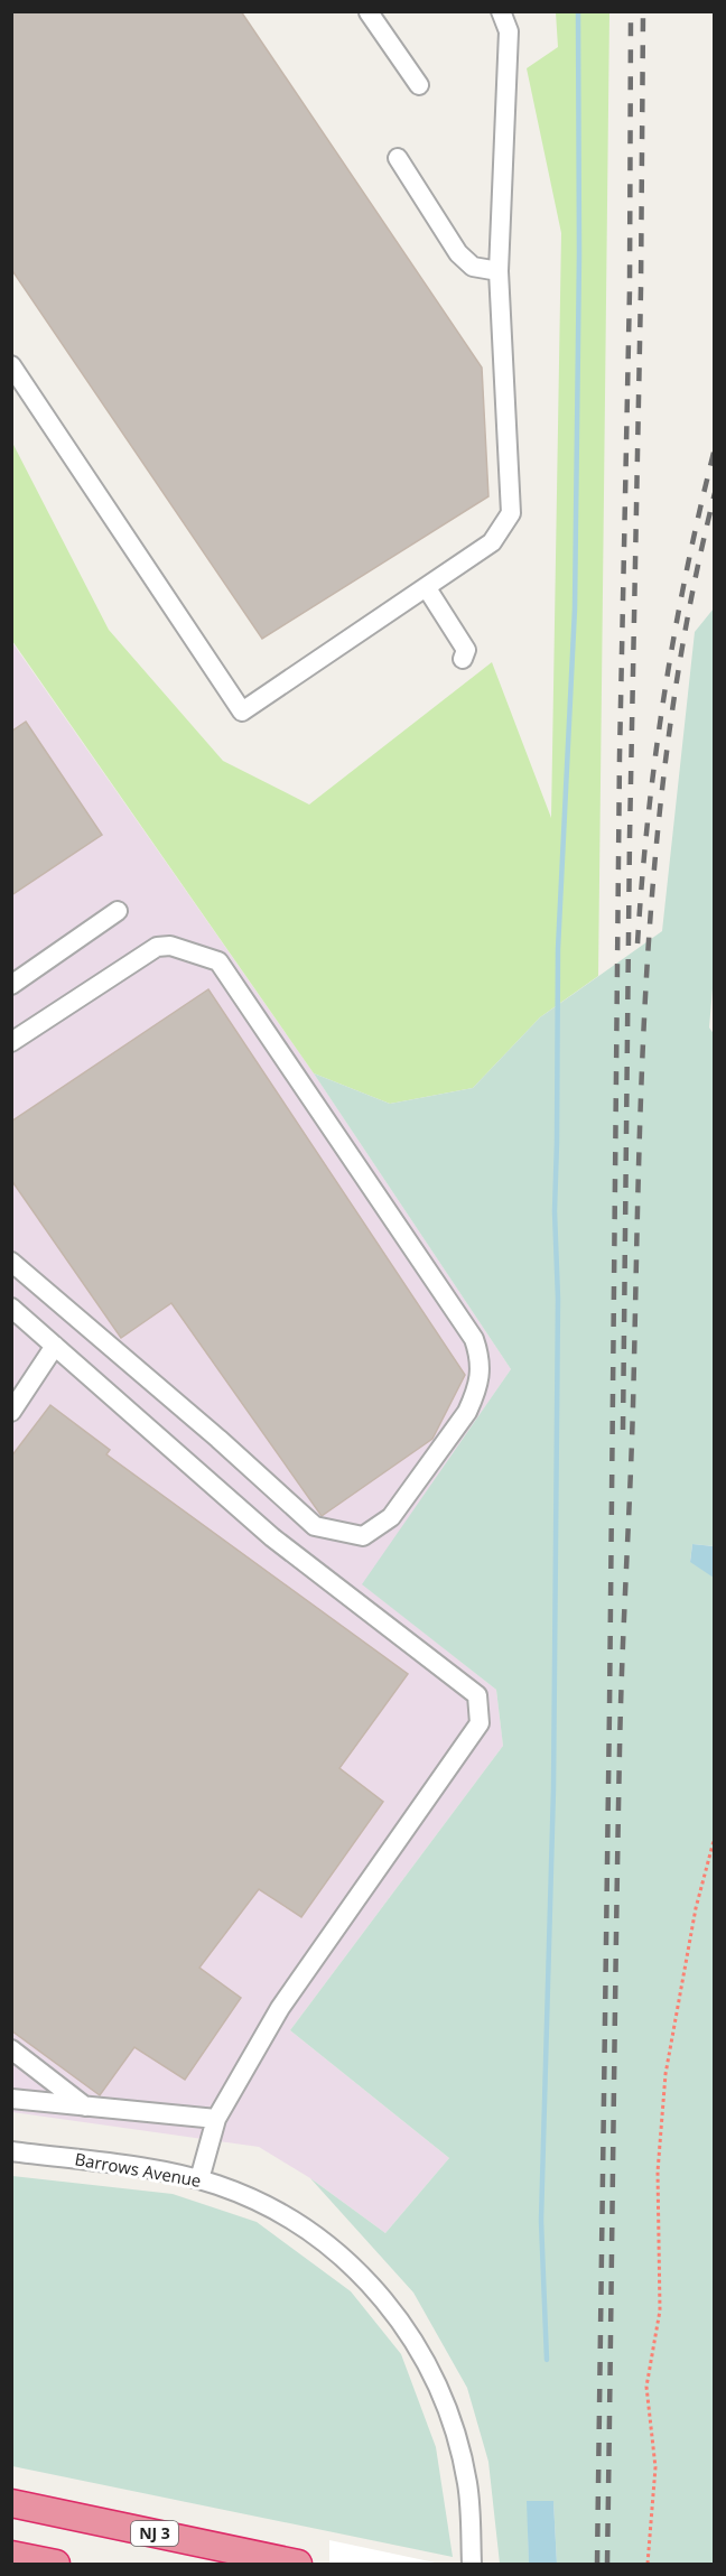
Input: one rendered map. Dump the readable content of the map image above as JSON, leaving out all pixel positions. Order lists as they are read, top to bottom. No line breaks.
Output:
{"streets":{"highway":["NJ 3"],"street":["Barrows Avenue"]}}
